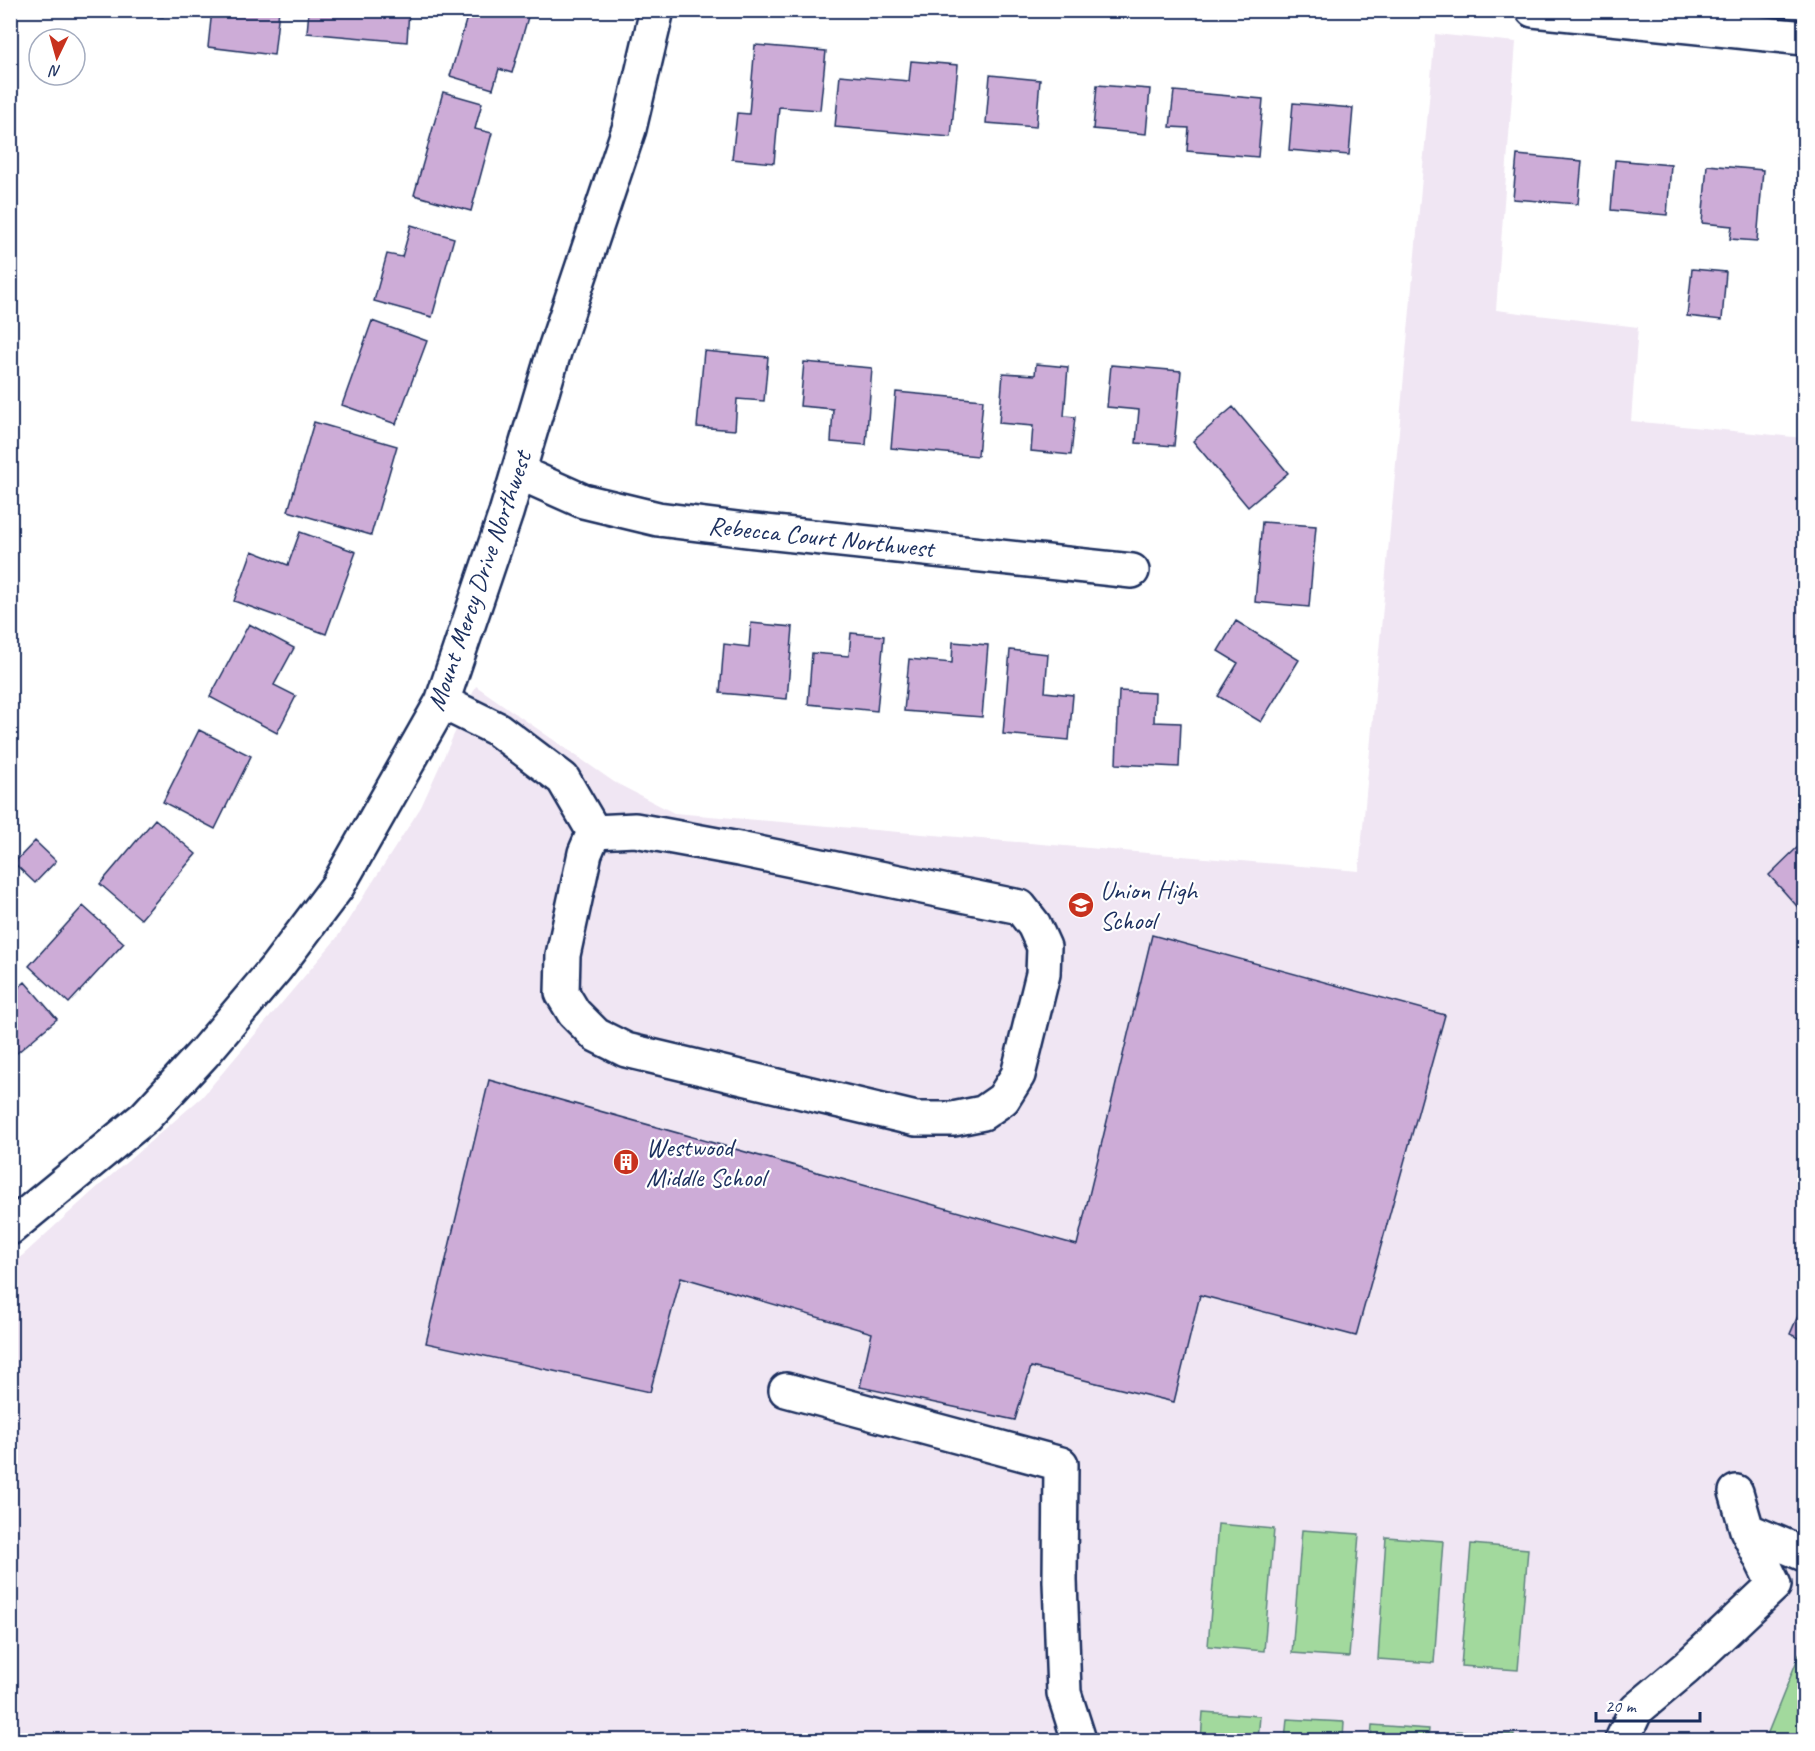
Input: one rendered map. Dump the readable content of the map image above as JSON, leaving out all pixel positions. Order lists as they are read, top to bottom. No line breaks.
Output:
{"streets":{"street":["Rebecca Court Northwest","Mount Mercy Drive Northwest"]},"crossings":[["Rebecca Court Northwest","Mount Mercy Drive Northwest"]],"places":{"school or university":["Union High School"],"building":["Westwood Middle School"]},"scale_bar":"20 m","north":"bottom"}
